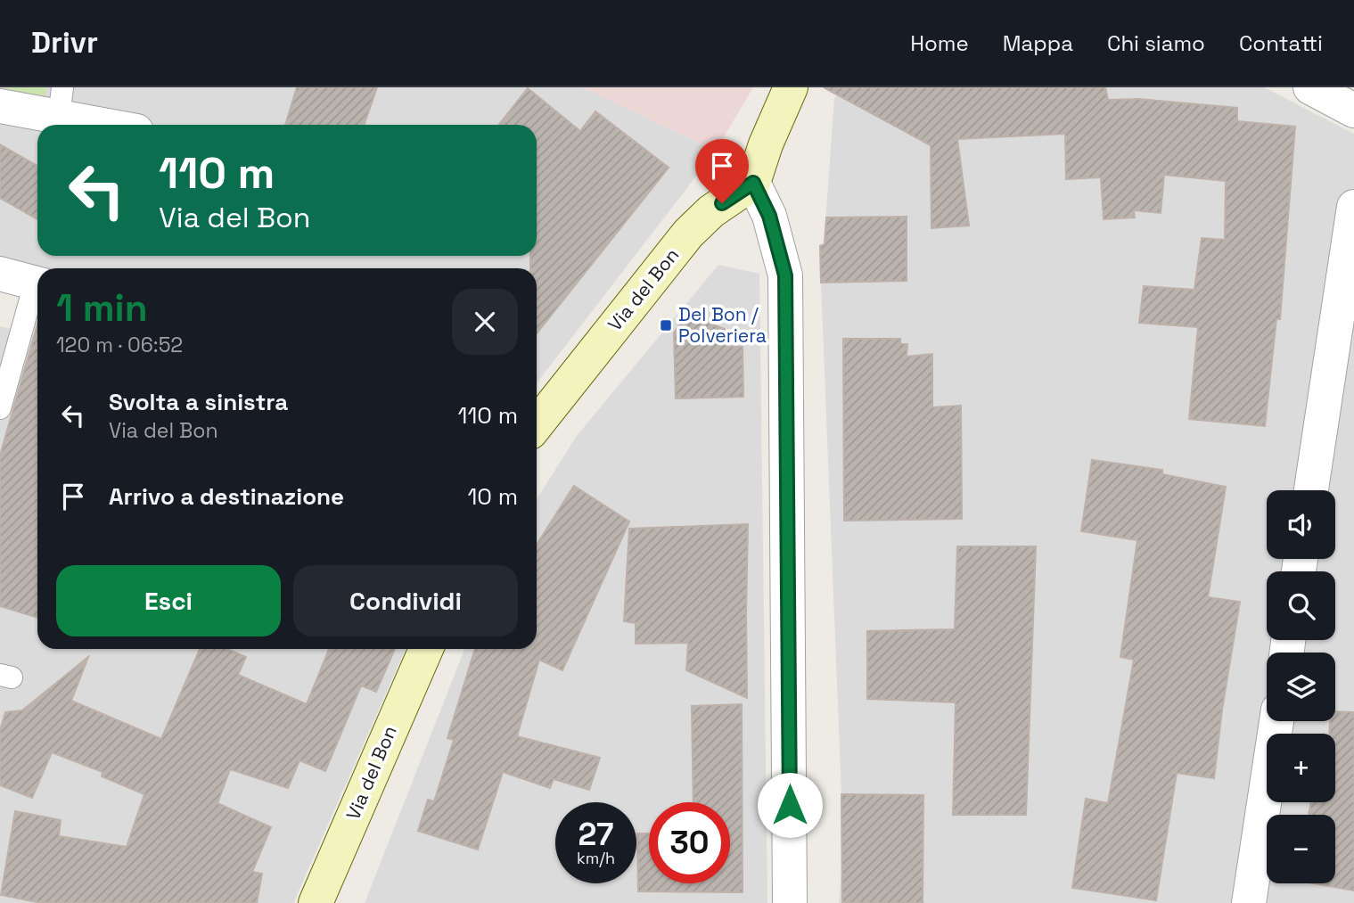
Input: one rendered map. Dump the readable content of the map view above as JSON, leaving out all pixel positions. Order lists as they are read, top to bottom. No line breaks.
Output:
{"streets":{"street":["Via del Bon"]},"places":{"transit":["Del Bon / Polveriera"]},"page":{"header":"Drivr","nav":["Home","Mappa","Chi siamo","Contatti"],"turn":["110 m","Via del Bon"],"heading":["1 min","120 m · 06:52"],"list":[{"name":"Svolta a sinistra","note":"Via del Bon","value":"110 m"},{"name":"Arrivo a destinazione","value":"10 m"}],"map_buttons":["+","−"],"buttons":["Esci","Condividi"],"speed":"27 km/h","limit":"30"}}
